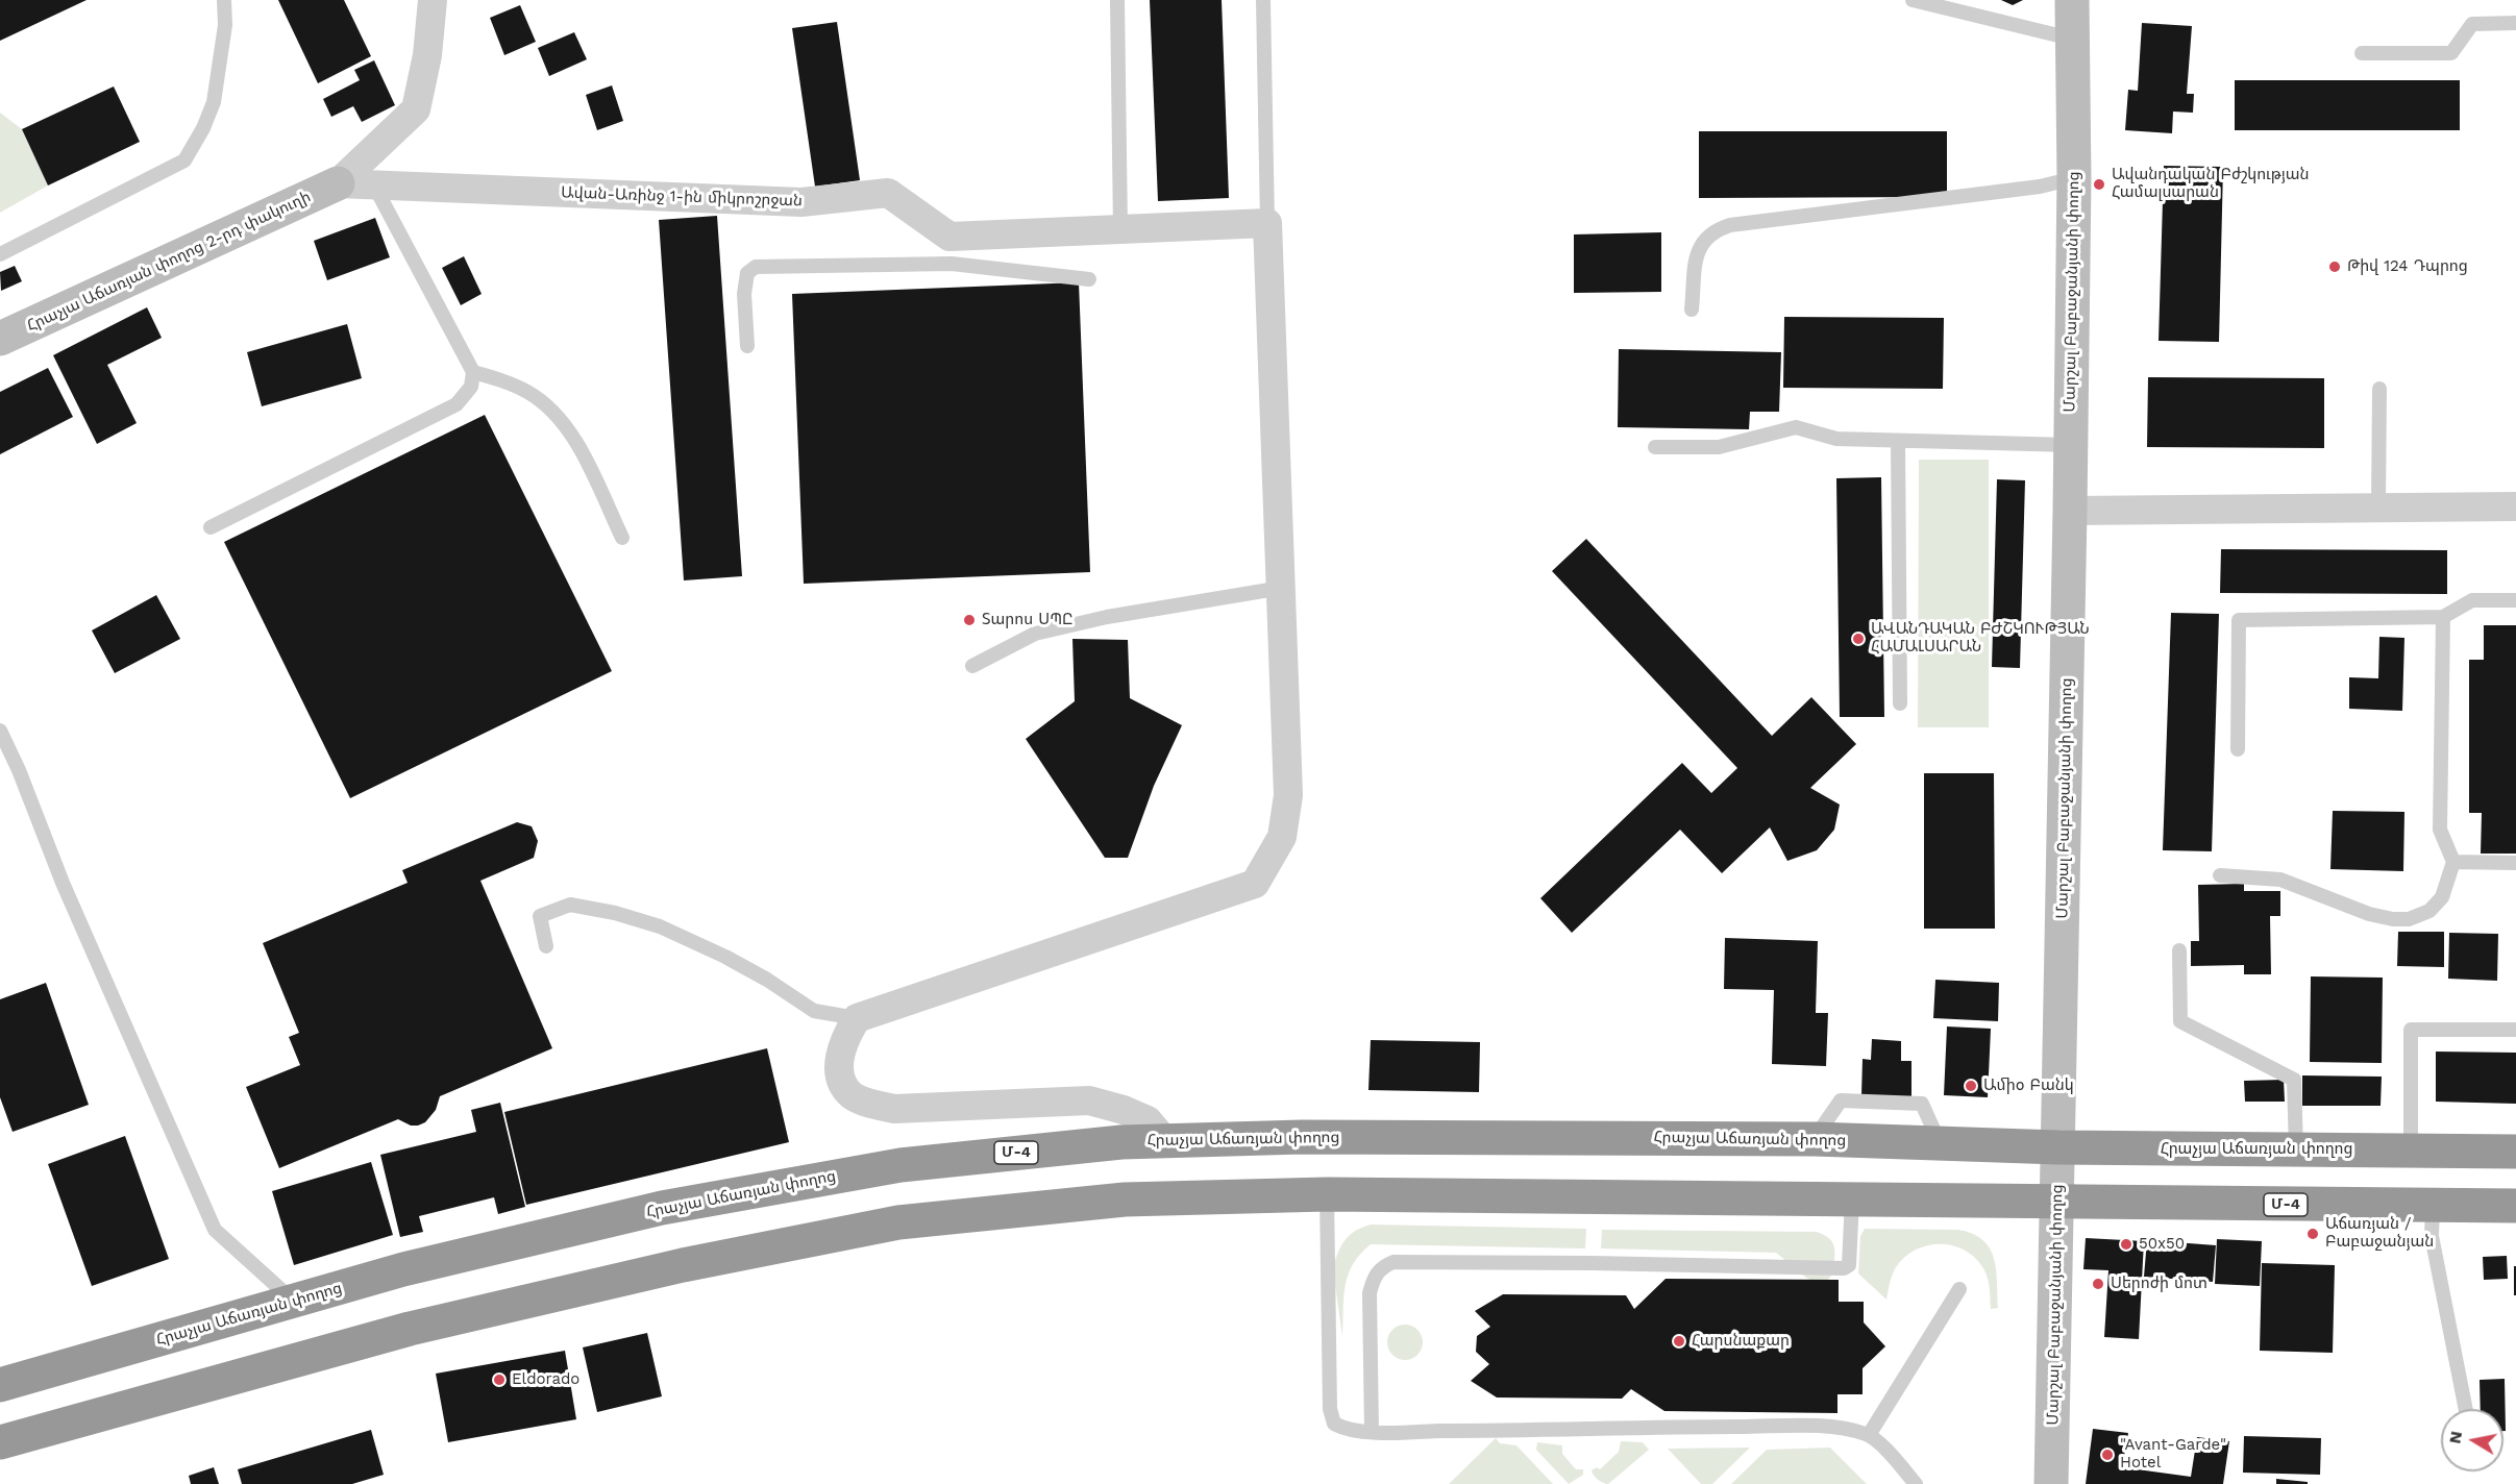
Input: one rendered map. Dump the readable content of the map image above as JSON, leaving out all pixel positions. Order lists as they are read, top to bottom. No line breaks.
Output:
{"streets":{"highway":["Հրաչյա Աճառյան փողոց","Մ-4"],"main road":["Հրաչյա Աճառյան փողոց 2-րդ փակուղի","Մարշալ Բաբաջանյանի փողոց"],"street":["Ավան-Առինջ 1-ին միկրոշրջան"]},"crossings":[["Ավան-Առինջ 1-ին միկրոշրջան","Հրաչյա Աճառյան փողոց 2-րդ փակուղի"],["Մարշալ Բաբաջանյանի փողոց","Հրաչյա Աճառյան փողոց"],["Մարշալ Բաբաջանյանի փողոց","Մ-4"]],"places":["Ավանդական Բժշկության Համալսարան","Թիվ 124 Դպրոց","Տարոս ՍՊԸ","ԱՎԱՆԴԱԿԱՆ ԲԺՇԿՈՒԹՅԱՆ ՀԱՄԱԼՍԱՐԱՆ","Ամիօ Բանկ","Աճառյան / Բաբաջանյան","50x50","Սերոժի մոտ","Հարսնաքար","Eldorado","\"Avant-Garde\" Hotel"],"north":"left"}
